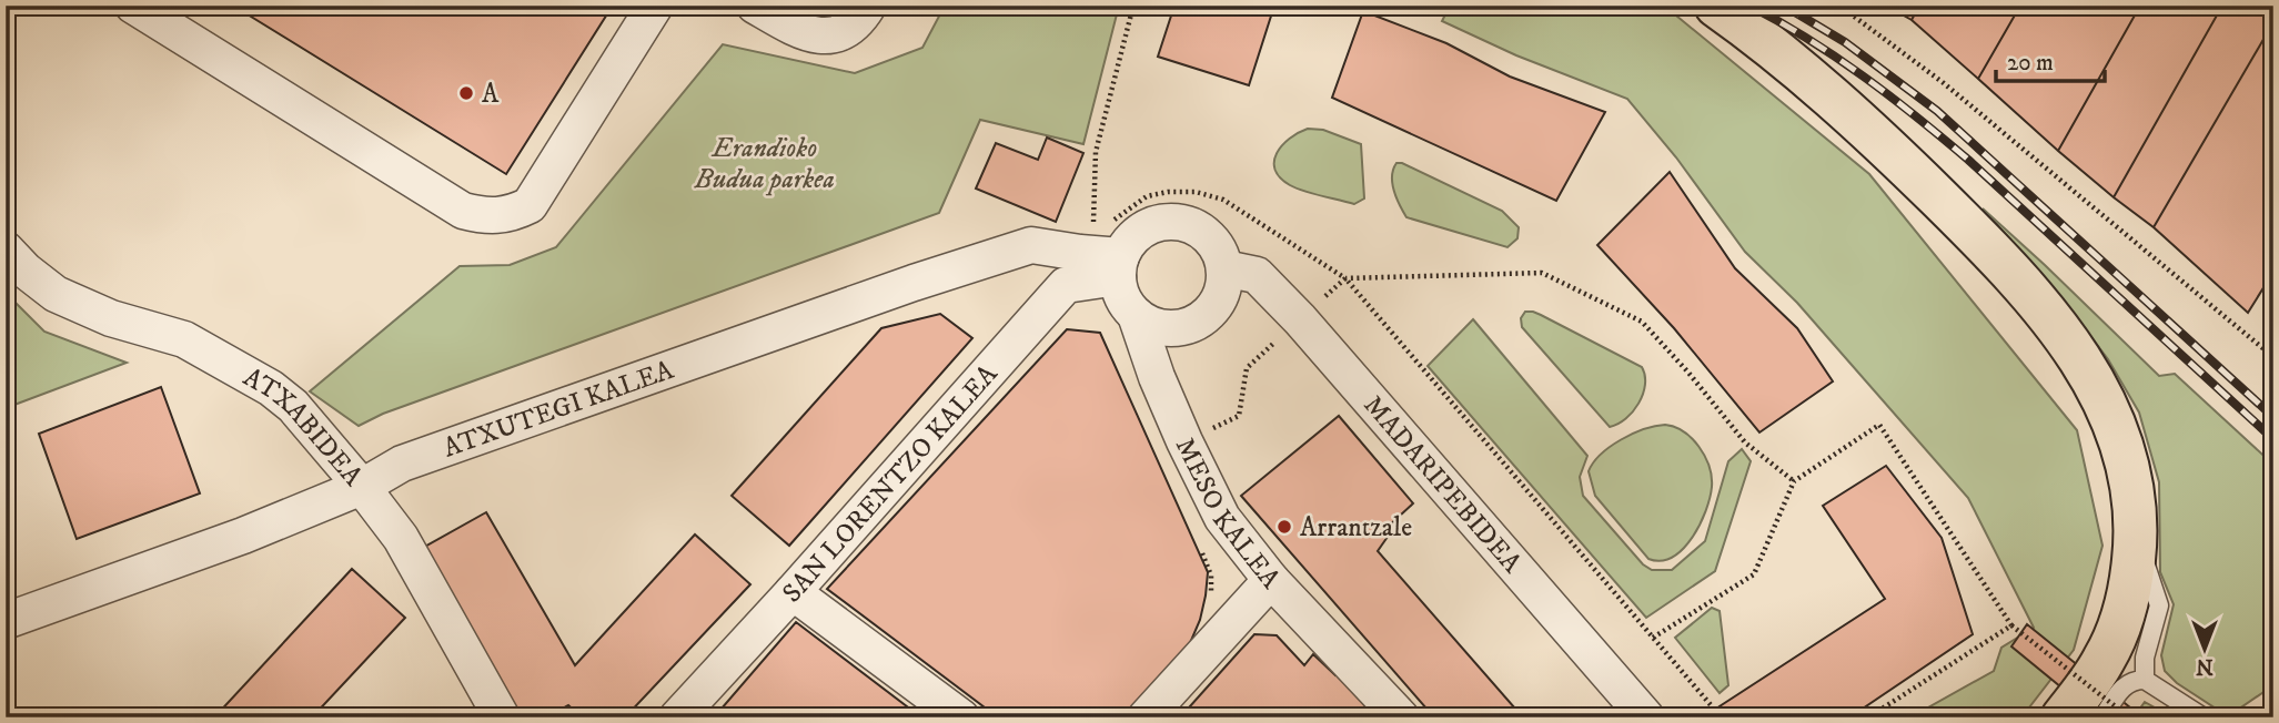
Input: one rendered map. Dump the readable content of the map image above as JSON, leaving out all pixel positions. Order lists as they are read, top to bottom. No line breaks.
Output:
{"streets":{"street":["ATXUTEGI KALEA","ATXABIDEA","SAN LORENTZO KALEA","MADARIPEBIDEA","MESO KALEA"]},"crossings":[["ATXUTEGI KALEA","ATXABIDEA"],["ATXUTEGI KALEA","SAN LORENTZO KALEA"],["ATXUTEGI KALEA","MADARIPEBIDEA"],["ATXUTEGI KALEA","MESO KALEA"],["SAN LORENTZO KALEA","MADARIPEBIDEA"],["SAN LORENTZO KALEA","MESO KALEA"],["MADARIPEBIDEA","MESO KALEA"]],"parks":["Erandioko Budua parkea"],"places":["A","Arrantzale"],"scale_bar":"20 m","north":"bottom"}
